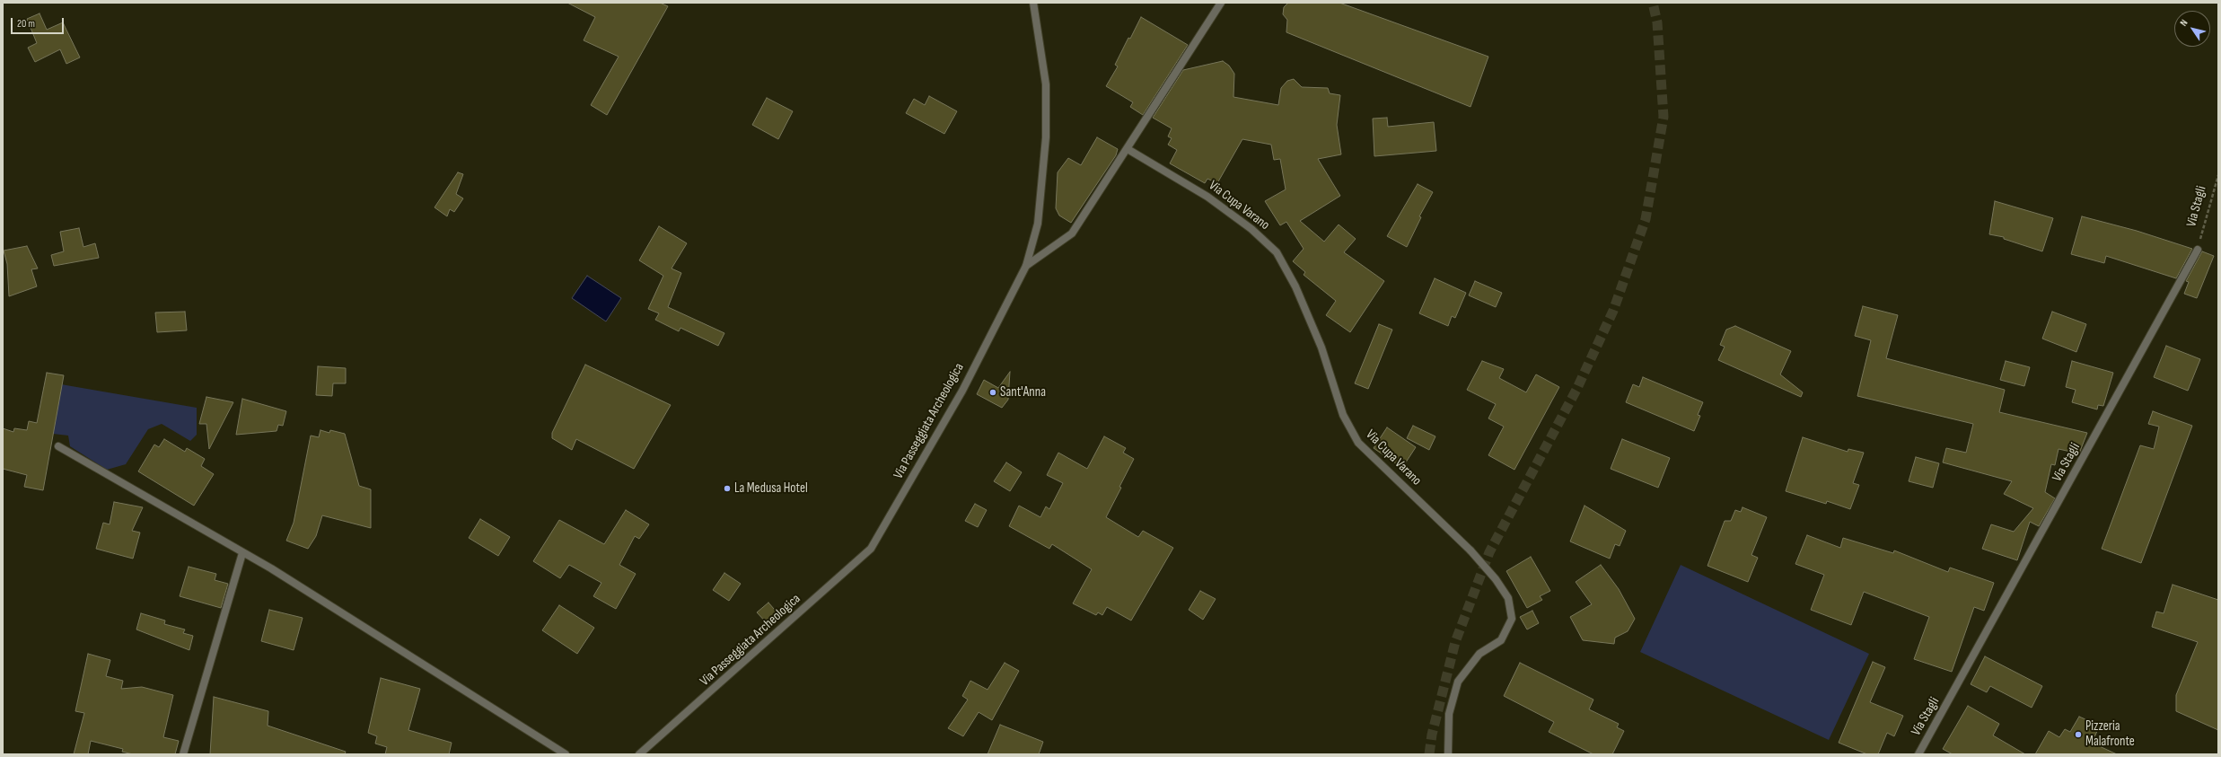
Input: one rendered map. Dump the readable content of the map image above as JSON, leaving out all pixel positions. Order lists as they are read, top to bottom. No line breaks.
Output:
{"streets":{"street":["Via Cupa Varano","Via Stagli","Via Passeggiata Archeologica"]},"places":["Sant'Anna","La Medusa Hotel","Pizzeria Malafronte"],"scale_bar":"20 m","north":"top left"}
